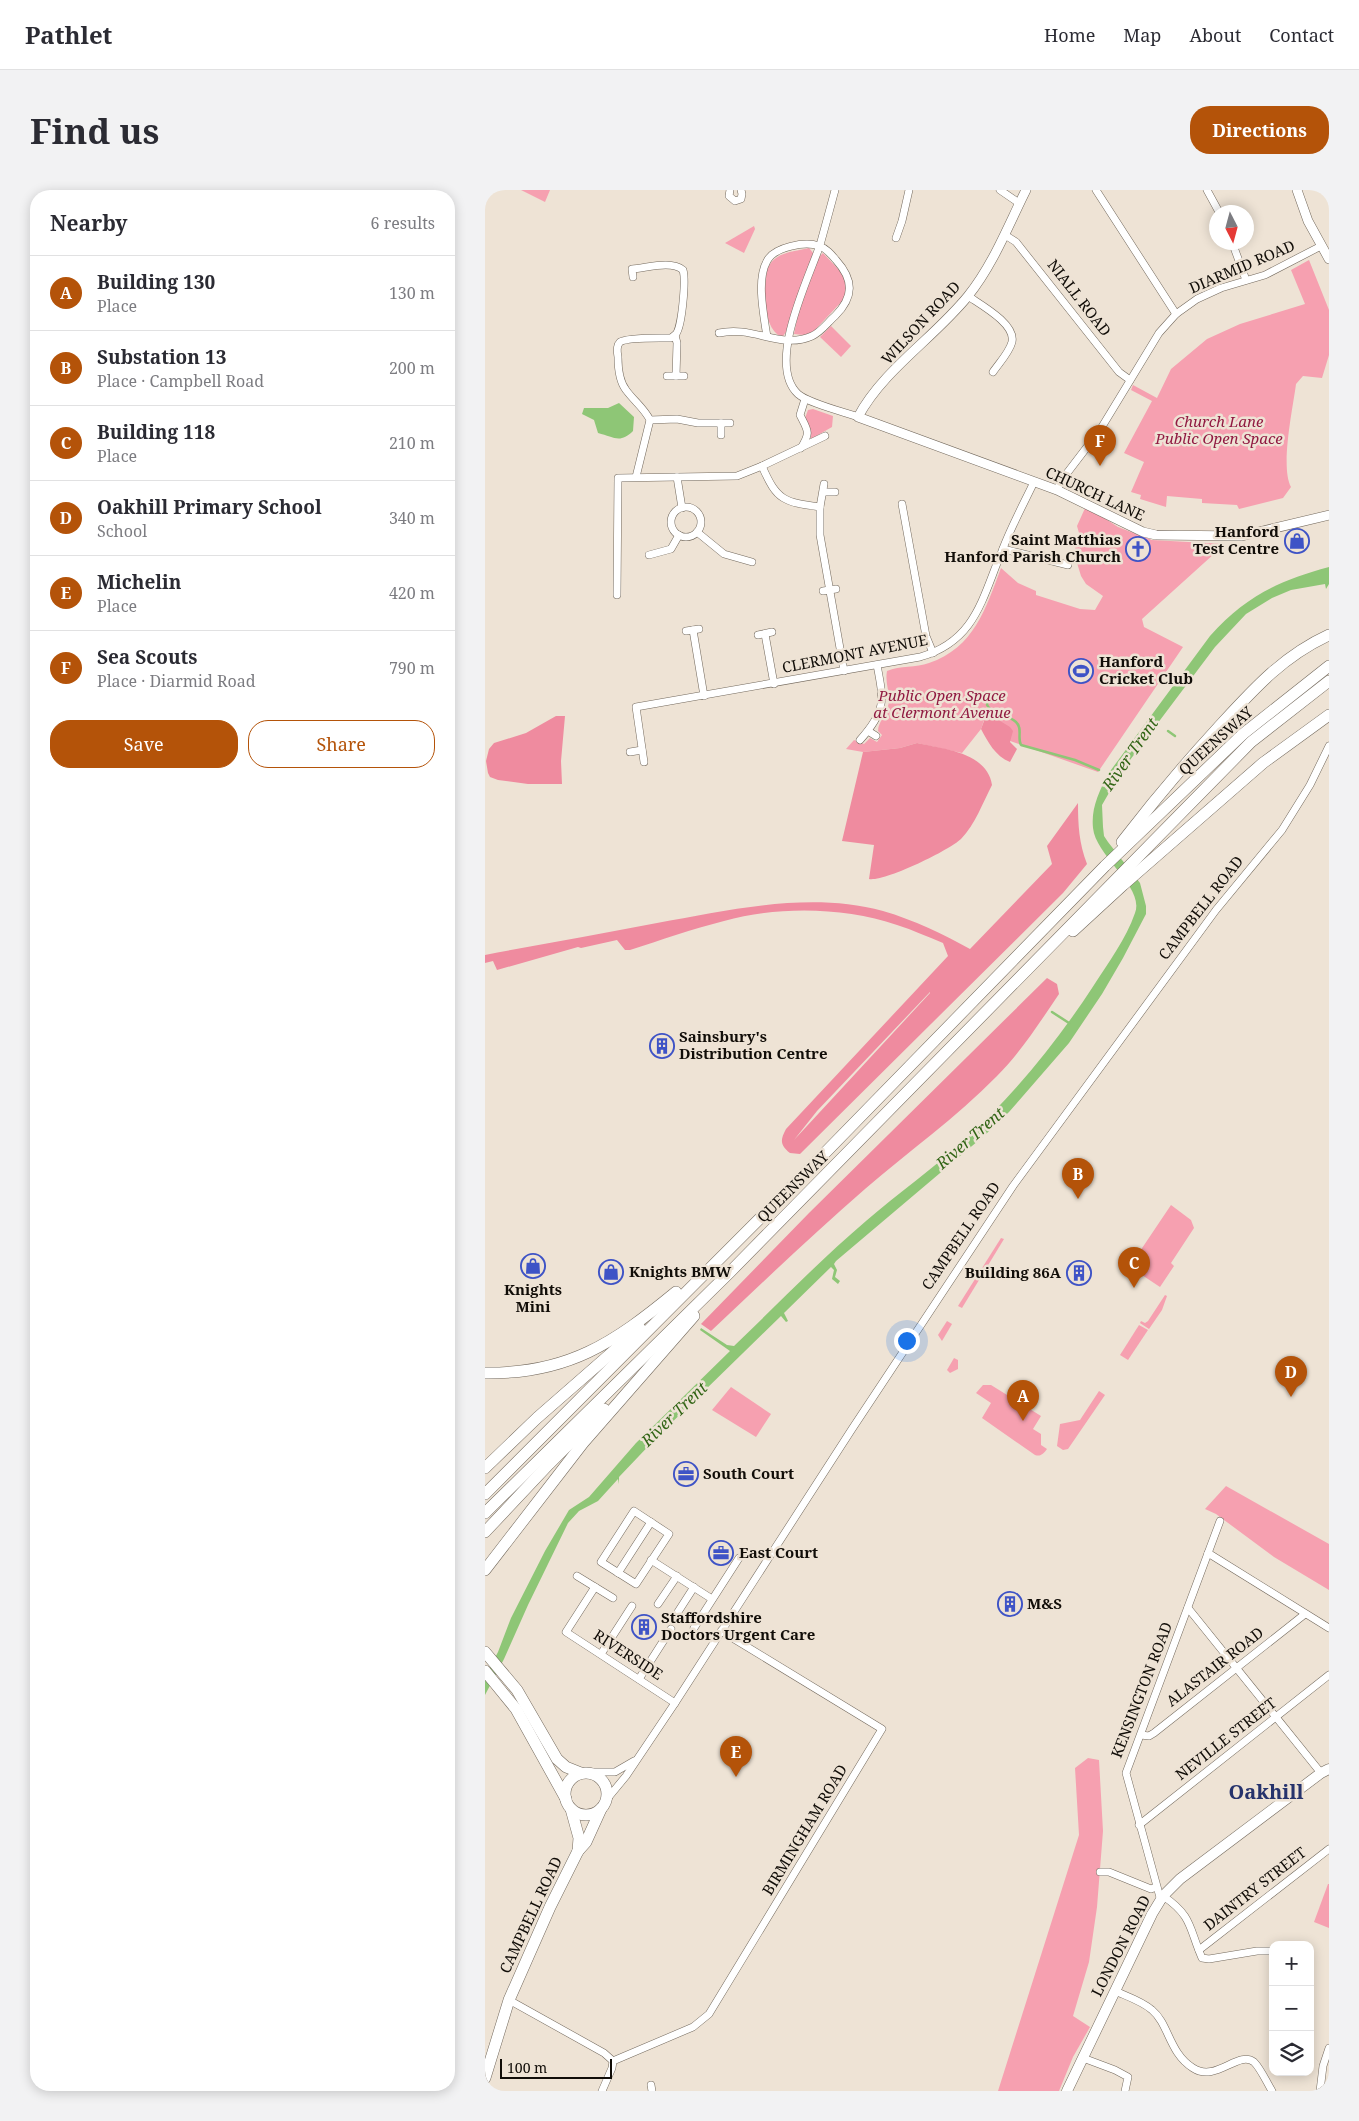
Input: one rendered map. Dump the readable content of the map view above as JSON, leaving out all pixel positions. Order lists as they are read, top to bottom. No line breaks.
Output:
{"streets":{"main road":["QUEENSWAY","CAMPBELL ROAD","LONDON ROAD"],"street":["DIARMID ROAD","NIALL ROAD","WILSON ROAD","CHURCH LANE","CLERMONT AVENUE","RIVERSIDE","ALASTAIR ROAD","KENSINGTON ROAD","NEVILLE STREET","BIRMINGHAM ROAD","DAINTRY STREET"]},"crossings":[["DIARMID ROAD","NIALL ROAD"],["DIARMID ROAD","CHURCH LANE"],["NIALL ROAD","WILSON ROAD"],["WILSON ROAD","CHURCH LANE"],["CHURCH LANE","CLERMONT AVENUE"],["CAMPBELL ROAD","RIVERSIDE"],["CAMPBELL ROAD","BIRMINGHAM ROAD"],["ALASTAIR ROAD","KENSINGTON ROAD"],["KENSINGTON ROAD","NEVILLE STREET"],["KENSINGTON ROAD","LONDON ROAD"]],"districts":["Oakhill"],"water":["River Trent"],"parks":["Church Lane Public Open Space","Public Open Space at Clermont Avenue"],"places":{"shop":["Hanford Test Centre","Knights Mini","Knights BMW"],"church":["Saint Matthias Hanford Parish Church"],"sports":["Hanford Cricket Club"],"building":["Sainsbury's Distribution Centre","Building 86A","M&S","Staffordshire Doctors Urgent Care"],"office":["South Court","East Court"]},"scale_bar":"100 m","north":"bottom","page":{"header":"Pathlet","nav":["Home","Map","About","Contact"],"buttons":["Directions",["Save","Share"]],"title":"Find us","heading":["Nearby","6 results"],"list":[{"mark":"A","name":"Building 130","note":"Place","value":"130 m"},{"mark":"B","name":"Substation 13","note":"Place · Campbell Road","value":"200 m"},{"mark":"C","name":"Building 118","note":"Place","value":"210 m"},{"mark":"D","name":"Oakhill Primary School","note":"School","value":"340 m"},{"mark":"E","name":"Michelin","note":"Place","value":"420 m"},{"mark":"F","name":"Sea Scouts","note":"Place · Diarmid Road","value":"790 m"}],"pins":["F","B","C","D","A","E"],"map_buttons":["+","−"],"scale":"100 m"}}
